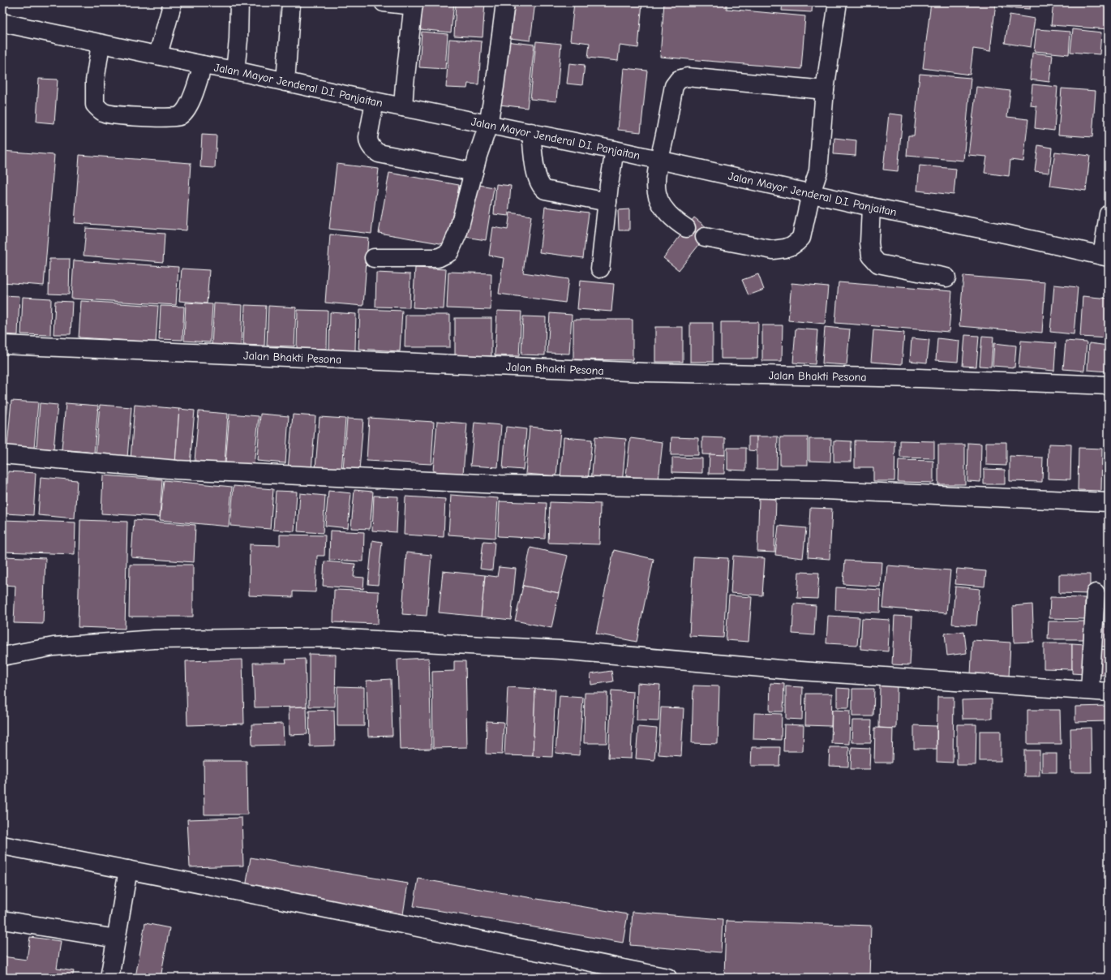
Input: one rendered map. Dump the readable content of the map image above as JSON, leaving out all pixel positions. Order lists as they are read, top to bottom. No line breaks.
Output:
{"streets":{"main road":["Jalan Mayor Jenderal D.I. Panjaitan","Jalan Bhakti Pesona"]}}
